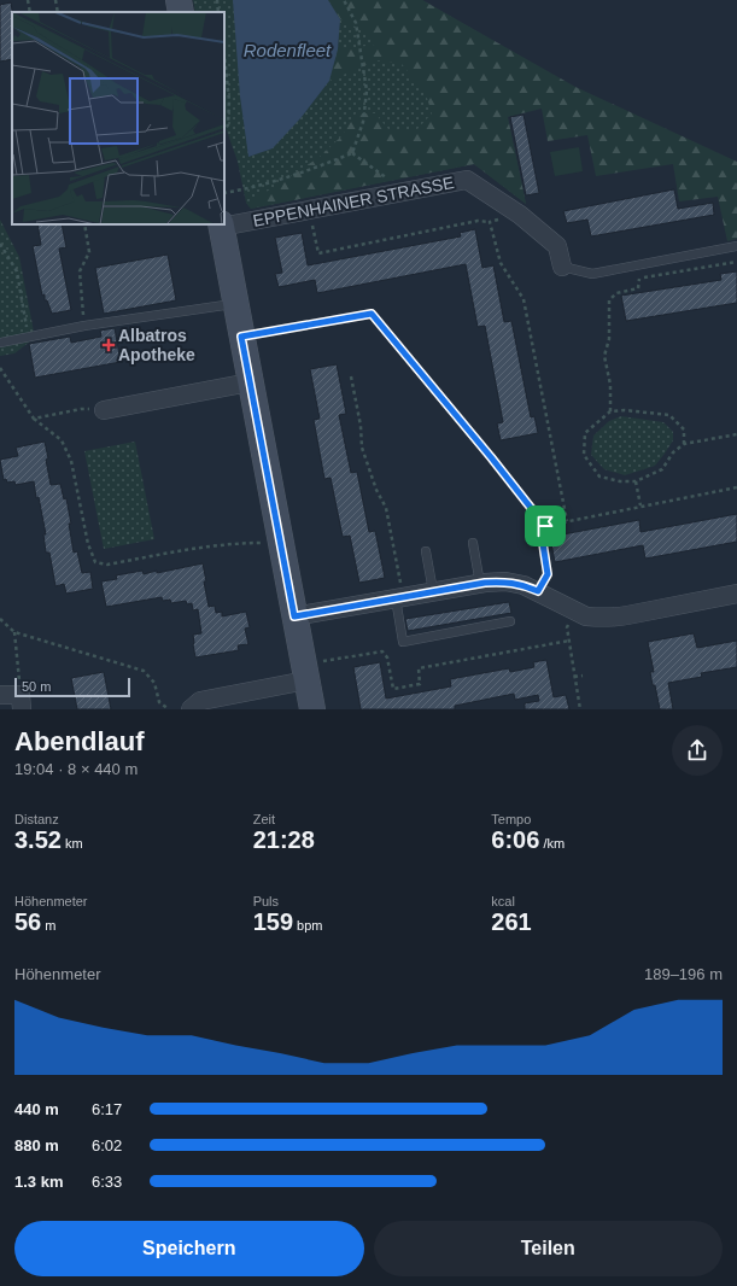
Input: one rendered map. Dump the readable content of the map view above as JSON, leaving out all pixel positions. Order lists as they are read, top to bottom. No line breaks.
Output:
{"streets":{"street":["EPPENHAINER STRASSE"]},"water":["Rodenfleet"],"places":{"health":["Albatros Apotheke"]},"scale_bar":"50 m","page":{"scale":"50 m","heading":["Abendlauf","19:04 · 8 × 440 m"],"stats":[["Distanz","3.52 km"],["Zeit","21:28"],["Tempo","6:06 /km"],["Höhenmeter","56 m"],["Puls","159 bpm"],["kcal","261"]],"chart":["Höhenmeter","189–196 m"],"list":[{"name":"440 m","note":"6:17"},{"name":"880 m","note":"6:02"},{"name":"1.3 km","note":"6:33"}],"buttons":["Speichern","Teilen"]}}
